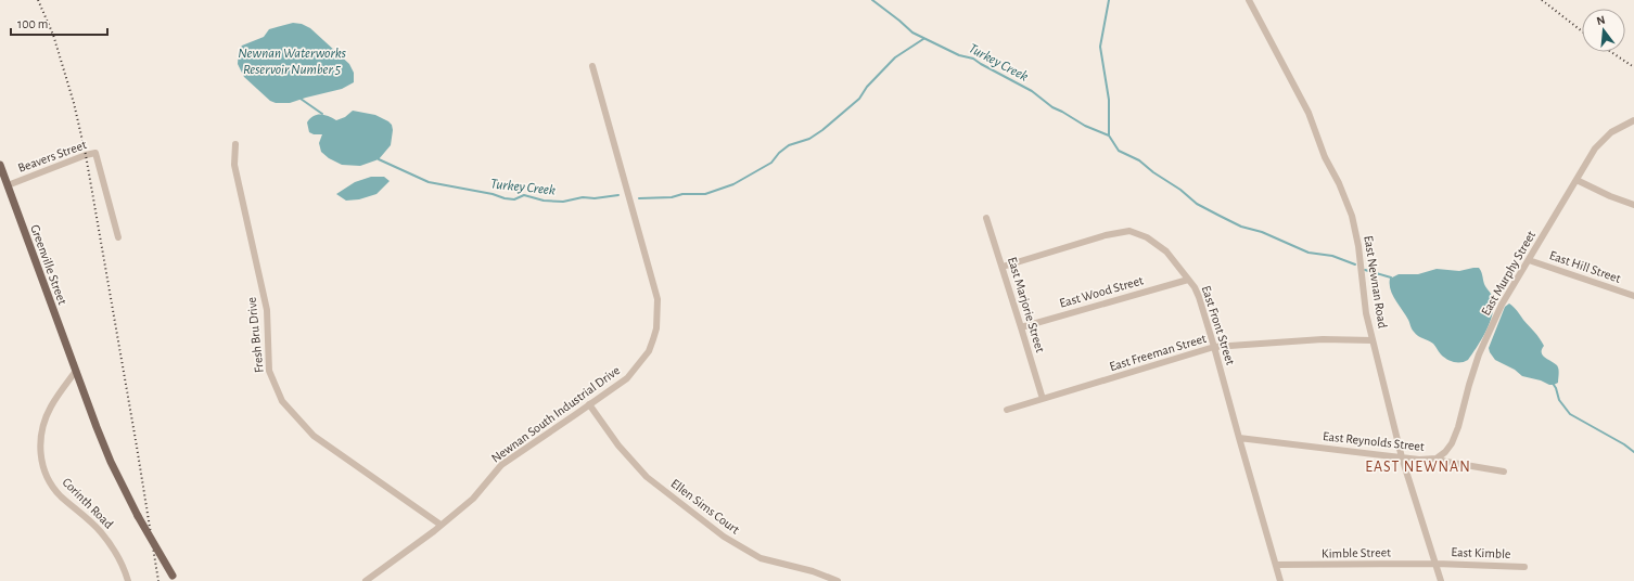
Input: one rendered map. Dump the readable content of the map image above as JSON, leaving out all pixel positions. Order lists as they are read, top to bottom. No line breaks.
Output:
{"streets":{"main road":["Greenville Street"],"street":["Beavers Street","East Hill Street","East Murphy Street","East Newnan Road","East Wood Street","East Marjorie Street","East Front Street","Fresh Bru Drive","East Freeman Street","Newnan South Industrial Drive","East Reynolds Street","Corinth Road","Ellen Sims Court","Kimble Street","East Kimble"]},"crossings":[["Beavers Street","Greenville Street"],["Greenville Street","Corinth Road"],["East Hill Street","East Murphy Street"],["East Murphy Street","East Reynolds Street"],["East Newnan Road","East Freeman Street"],["East Newnan Road","East Reynolds Street"],["East Newnan Road","Kimble Street"],["East Newnan Road","East Kimble"],["East Wood Street","East Marjorie Street"],["East Wood Street","East Front Street"],["East Marjorie Street","East Front Street"],["East Marjorie Street","East Freeman Street"],["East Front Street","East Freeman Street"],["East Front Street","East Reynolds Street"],["East Front Street","Kimble Street"],["Fresh Bru Drive","Newnan South Industrial Drive"],["Newnan South Industrial Drive","Ellen Sims Court"],["Kimble Street","East Kimble"]],"districts":["EAST NEWNAN"],"water":["Newnan Waterworks Reservoir Number 5","Turkey Creek"],"scale_bar":"100 m","north":"top"}
